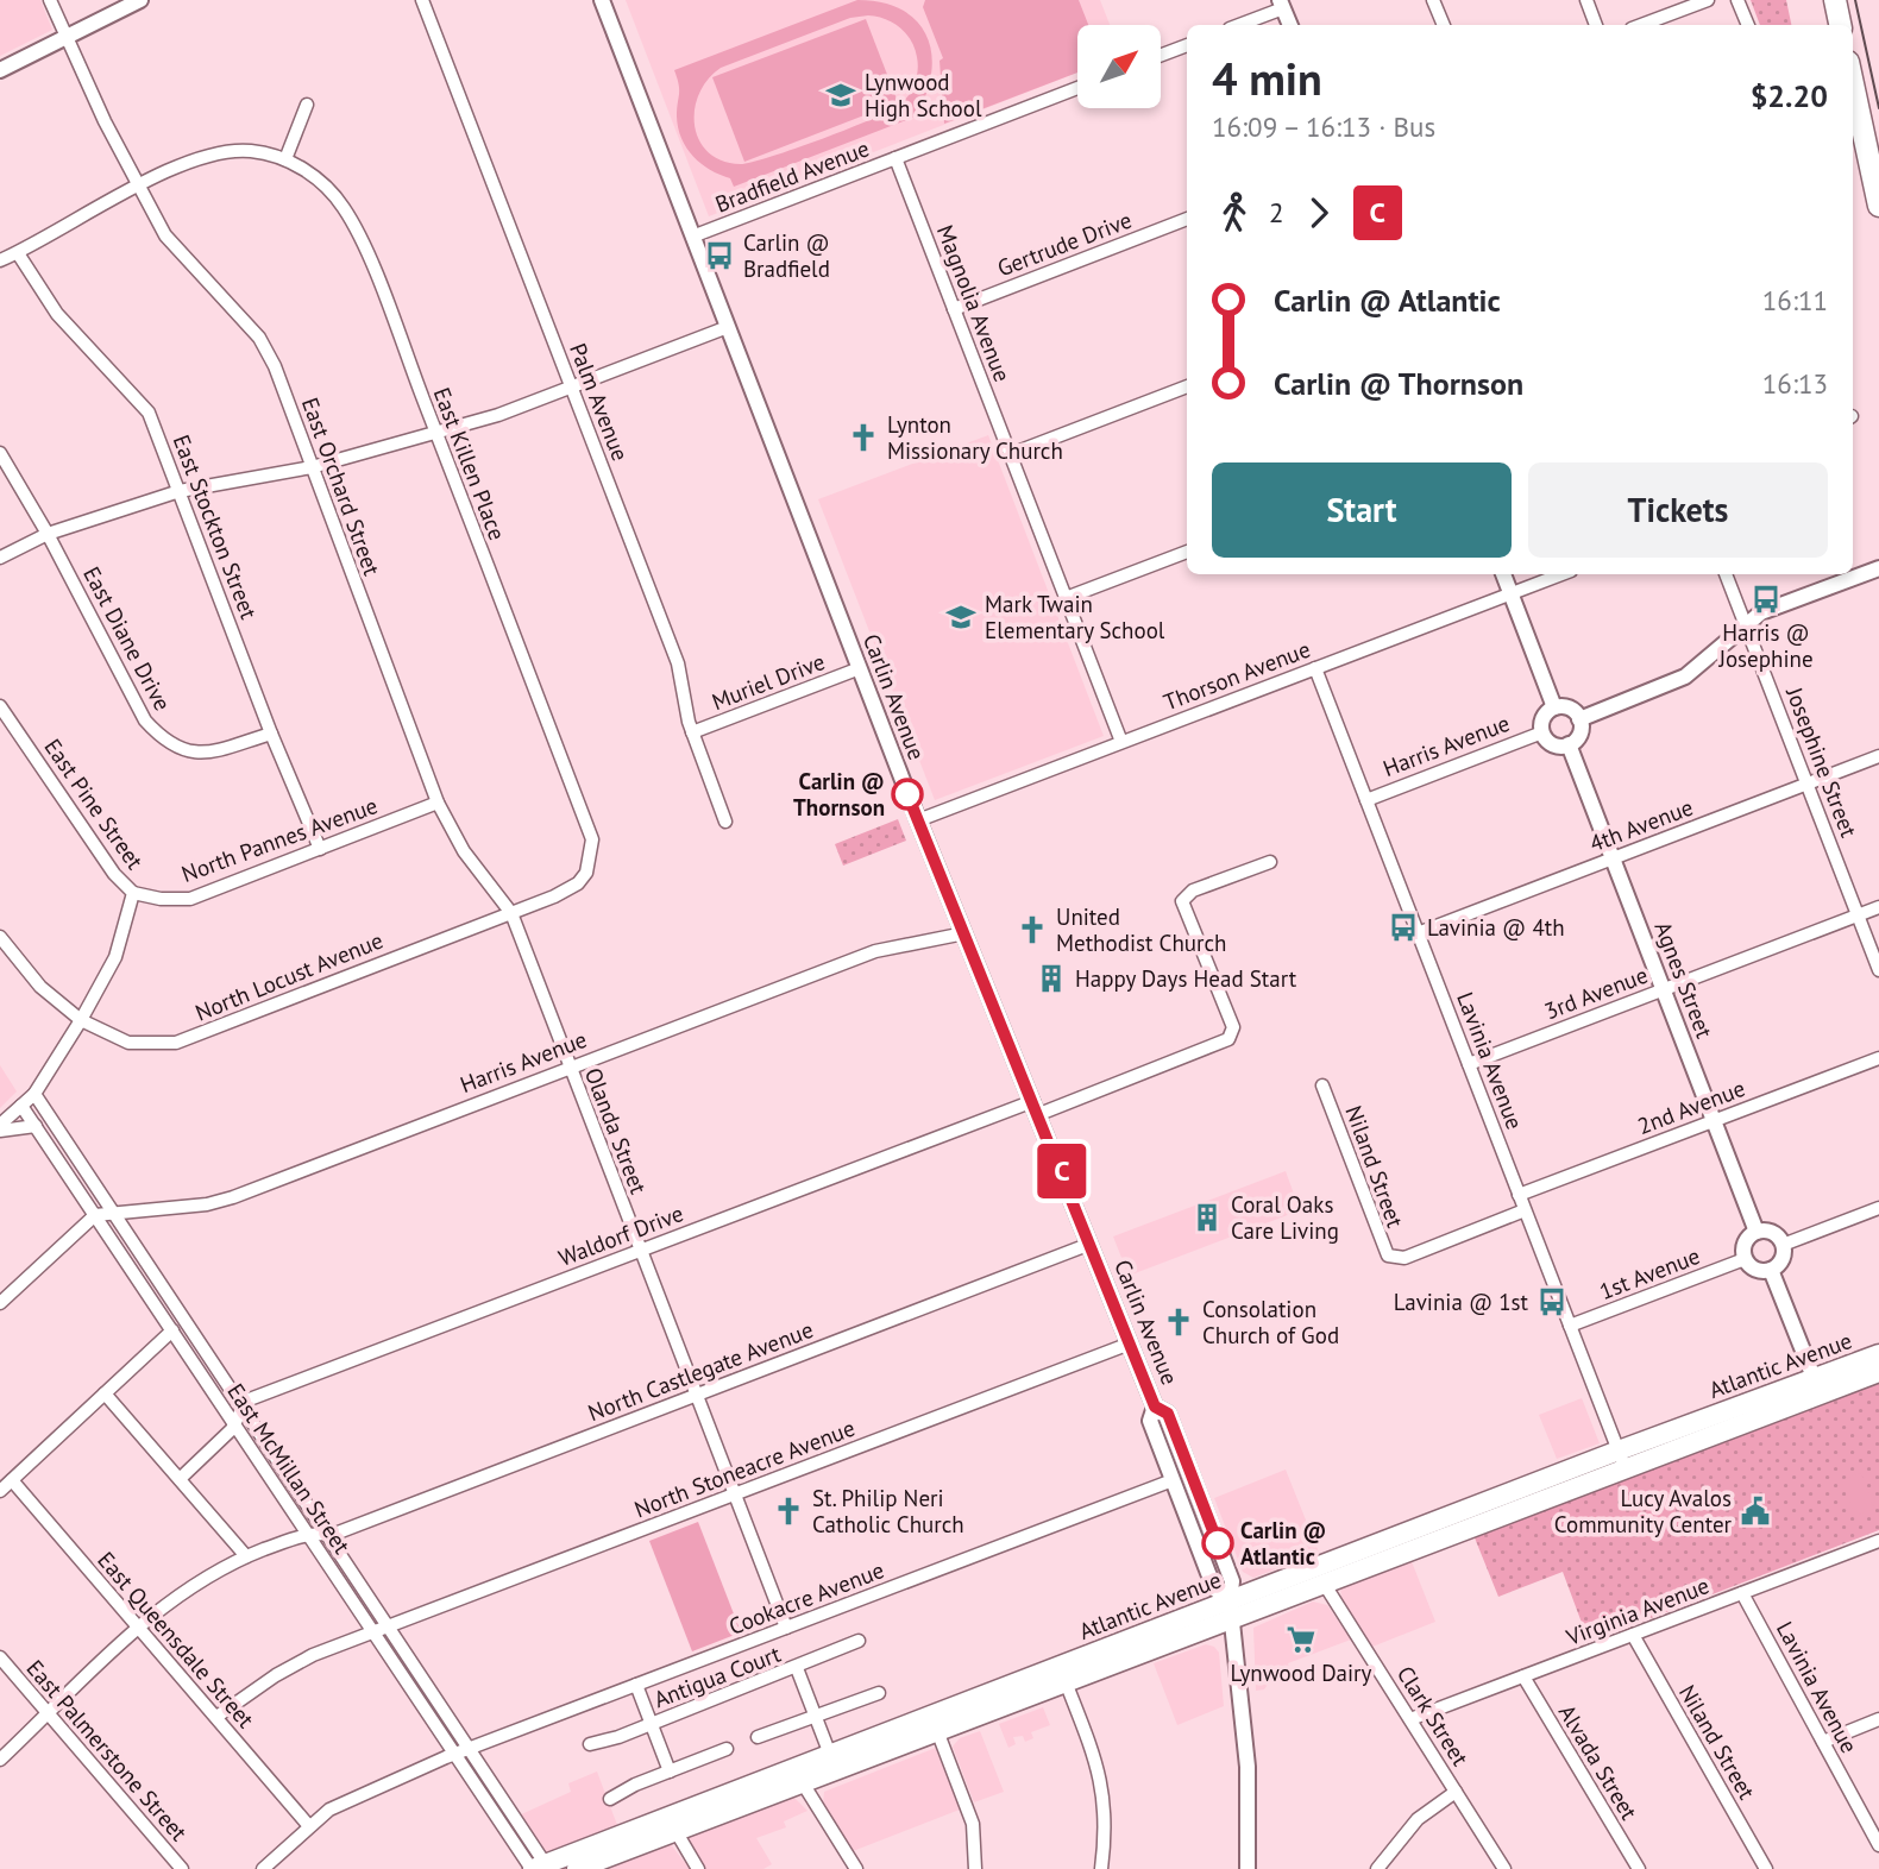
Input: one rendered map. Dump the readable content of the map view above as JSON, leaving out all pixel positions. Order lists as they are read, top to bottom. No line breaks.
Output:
{"streets":{"main road":["Atlantic Avenue"],"street":["Bradfield Avenue","Gertrude Drive","Magnolia Avenue","Palm Avenue","East Killen Place","East Orchard Street","East Stockton Street","East Diane Drive","Thorson Avenue","Muriel Drive","Carlin Avenue","Harris Avenue","Josephine Street","East Pine Street","4th Avenue","North Pannes Avenue","North Locust Avenue","Agnes Street","3rd Avenue","Lavinia Avenue","2nd Avenue","Olanda Street","Niland Street","Waldorf Drive","1st Avenue","North Castlegate Avenue","East McMillan Street","North Stoneacre Avenue","Cookacre Avenue","Virginia Avenue","East Queensdale Street","Antigua Court","Clark Street","East Palmerstone Street","Alvada Street"]},"crossings":[["Bradfield Avenue","Magnolia Avenue"],["Bradfield Avenue","Carlin Avenue"],["Gertrude Drive","Magnolia Avenue"],["Magnolia Avenue","Thorson Avenue"],["Palm Avenue","Muriel Drive"],["East Killen Place","East Orchard Street"],["East Killen Place","East Stockton Street"],["East Killen Place","North Locust Avenue"],["East Orchard Street","North Pannes Avenue"],["East Orchard Street","North Locust Avenue"],["East Orchard Street","Olanda Street"],["East Stockton Street","East Diane Drive"],["East Stockton Street","North Pannes Avenue"],["Thorson Avenue","Carlin Avenue"],["Thorson Avenue","Lavinia Avenue"],["Muriel Drive","Carlin Avenue"],["Carlin Avenue","Harris Avenue"],["Carlin Avenue","Waldorf Drive"],["Carlin Avenue","Atlantic Avenue"],["Carlin Avenue","North Castlegate Avenue"],["Carlin Avenue","North Stoneacre Avenue"],["Carlin Avenue","Cookacre Avenue"],["Harris Avenue","Agnes Street"],["Harris Avenue","Lavinia Avenue"],["Harris Avenue","Olanda Street"],["Harris Avenue","East McMillan Street"],["Josephine Street","4th Avenue"],["Josephine Street","3rd Avenue"],["East Pine Street","North Pannes Avenue"],["East Pine Street","North Locust Avenue"],["4th Avenue","Agnes Street"],["4th Avenue","Lavinia Avenue"],["Agnes Street","3rd Avenue"],["Agnes Street","2nd Avenue"],["Agnes Street","1st Avenue"],["3rd Avenue","Lavinia Avenue"],["Lavinia Avenue","2nd Avenue"],["Lavinia Avenue","Niland Street"],["Lavinia Avenue","1st Avenue"],["Lavinia Avenue","Atlantic Avenue"],["Lavinia Avenue","Virginia Avenue"],["Olanda Street","Waldorf Drive"],["Olanda Street","North Castlegate Avenue"],["Olanda Street","North Stoneacre Avenue"],["Olanda Street","Cookacre Avenue"],["Niland Street","Virginia Avenue"],["Waldorf Drive","East McMillan Street"],["Atlantic Avenue","East McMillan Street"],["Atlantic Avenue","Clark Street"],["North Castlegate Avenue","East McMillan Street"],["East McMillan Street","North Stoneacre Avenue"],["East McMillan Street","Cookacre Avenue"],["North Stoneacre Avenue","East Queensdale Street"],["Cookacre Avenue","East Queensdale Street"],["Virginia Avenue","Clark Street"],["Virginia Avenue","Alvada Street"]],"places":{"school or university":["Lynwood High School","Mark Twain Elementary School"],"bus stop":["Carlin @ Bradfield","Harris @ Josephine","Lavinia @ 4th","Lavinia @ 1st"],"church":["Lynton Missionary Church","United Methodist Church","Consolation Church of God","St. Philip Neri Catholic Church"],"other":["Carlin @ Thornson","Carlin @ Atlantic"],"building":["Happy Days Head Start","Coral Oaks Care Living"],"public building":["Lucy Avalos Community Center"],"supermarket":["Lynwood Dairy"]},"lines":["bus line C"],"north":"top right","page":{"on_map":"C","heading":["4 min","16:09 – 16:13 · Bus","$2.20"],"legs":["2","C"],"list":[{"name":"Carlin @ Atlantic","value":"16:11"},{"name":"Carlin @ Thornson","value":"16:13"}],"buttons":["Start","Tickets"]}}
